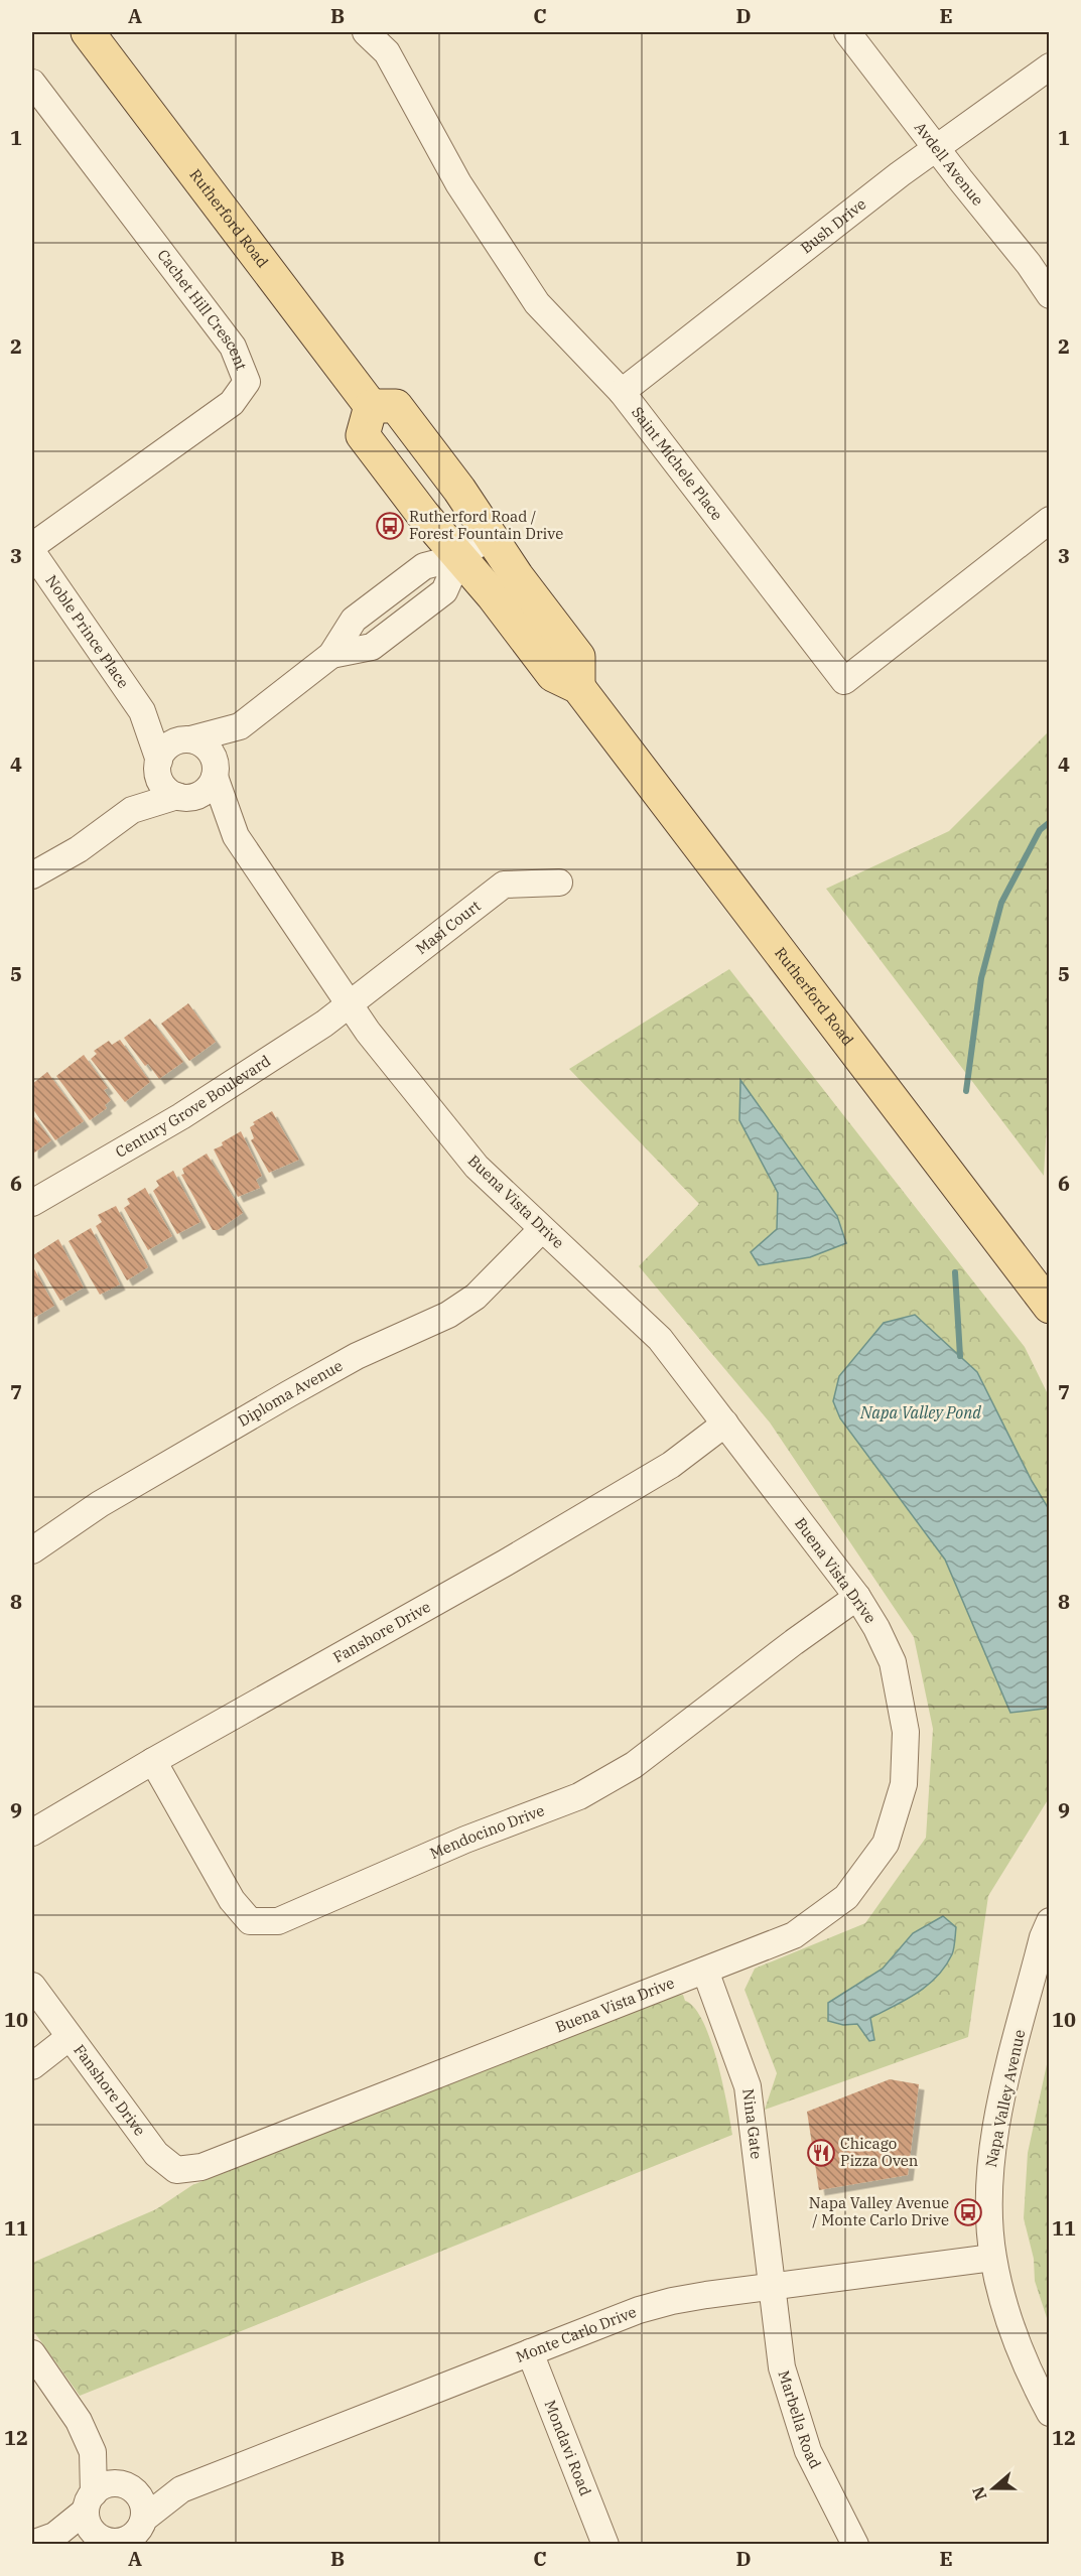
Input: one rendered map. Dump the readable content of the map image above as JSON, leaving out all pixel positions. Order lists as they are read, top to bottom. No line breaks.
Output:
{"streets":{"main road":["Rutherford Road"],"street":["Avdell Avenue","Bush Drive","Cachet Hill Crescent","Saint Michele Place","Noble Prince Place","Masi Court","Century Grove Boulevard","Buena Vista Drive","Diploma Avenue","Fanshore Drive","Mendocino Drive","Napa Valley Avenue","Nina Gate","Monte Carlo Drive","Marbella Road","Mondavi Road"]},"crossings":[["Avdell Avenue","Bush Drive"],["Bush Drive","Saint Michele Place"],["Noble Prince Place","Buena Vista Drive"],["Masi Court","Century Grove Boulevard"],["Masi Court","Buena Vista Drive"],["Century Grove Boulevard","Buena Vista Drive"],["Buena Vista Drive","Diploma Avenue"],["Buena Vista Drive","Fanshore Drive"],["Buena Vista Drive","Mendocino Drive"],["Buena Vista Drive","Nina Gate"],["Fanshore Drive","Mendocino Drive"],["Napa Valley Avenue","Monte Carlo Drive"],["Nina Gate","Monte Carlo Drive"],["Nina Gate","Marbella Road"],["Monte Carlo Drive","Marbella Road"],["Monte Carlo Drive","Mondavi Road"]],"water":["Napa Valley Pond"],"places":{"bus stop":["Rutherford Road / Forest Fountain Drive","Napa Valley Avenue / Monte Carlo Drive"],"restaurant":["Chicago Pizza Oven"]},"north":"left","grid":{"columns":["A","B","C","D","E"],"rows":["1","2","3","4","5","6","7","8","9","10","11","12"]}}
